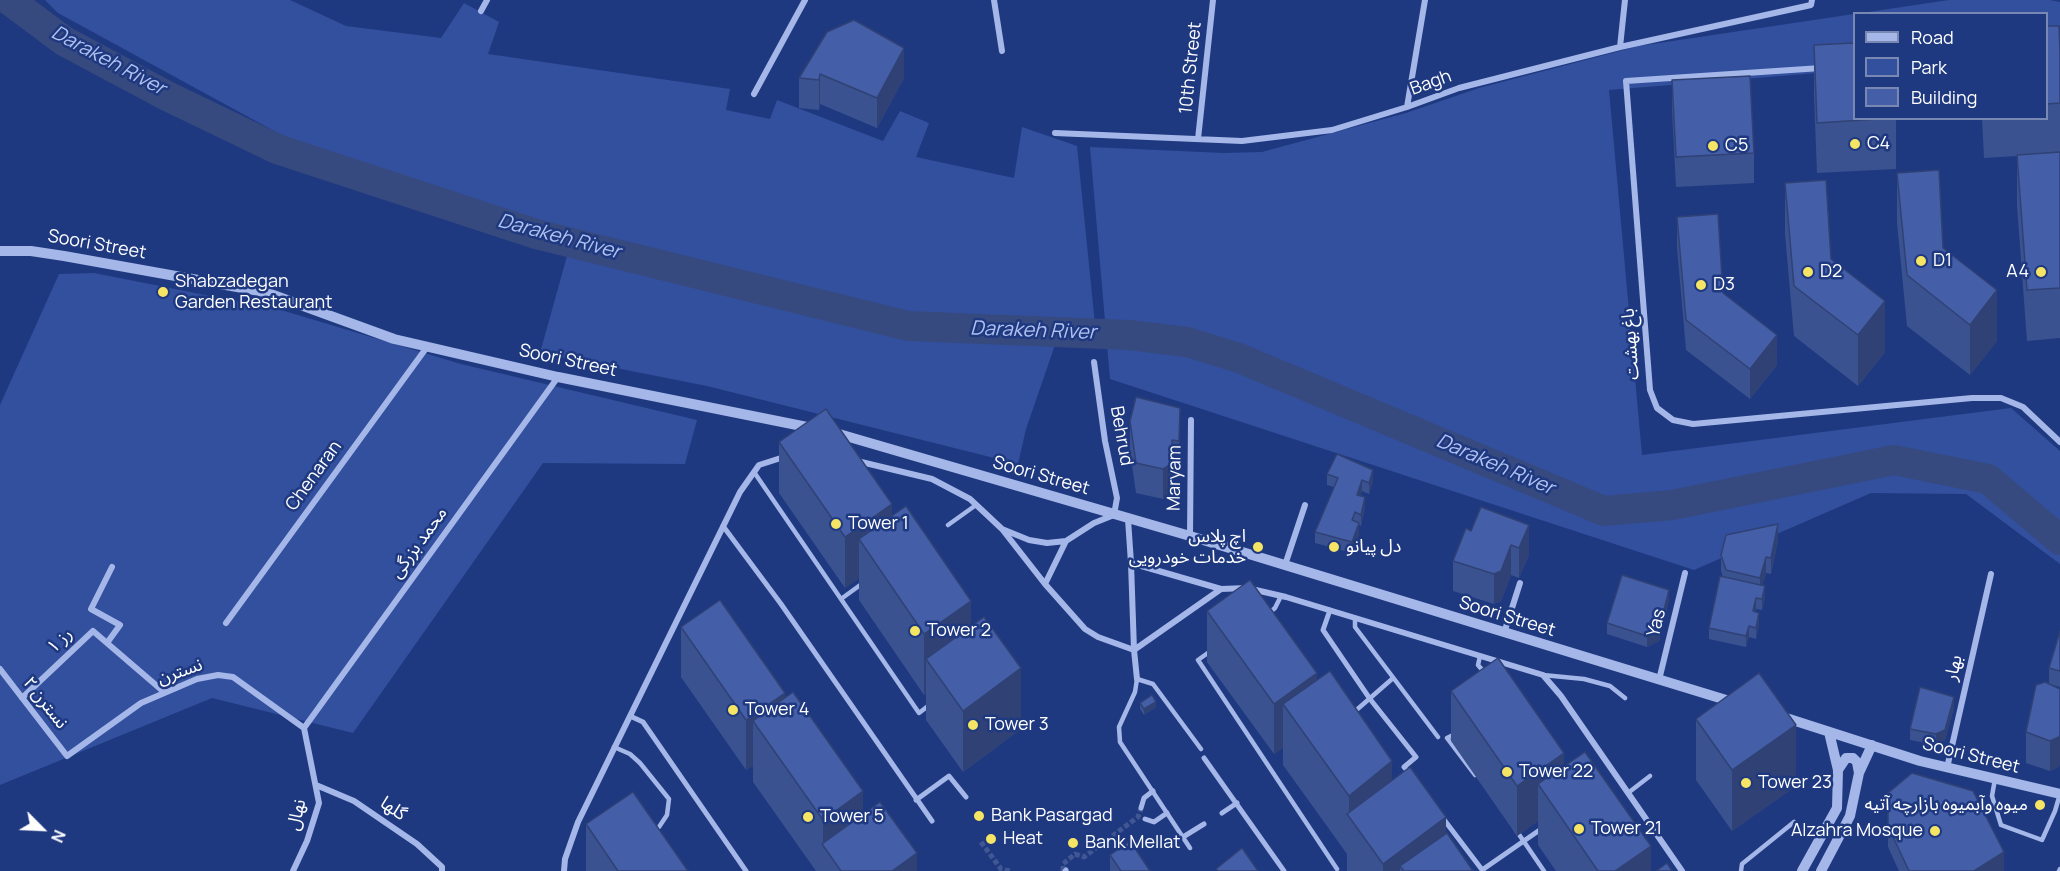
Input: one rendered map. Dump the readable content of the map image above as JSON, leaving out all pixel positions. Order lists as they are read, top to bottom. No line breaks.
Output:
{"streets":{"street":["10th Street","Bagh","Soori Street","باغ بهشت","Behrud","Chenaran","Maryam","محمد بزرگی","Yas","رز ۱","بهار","نسترن","نسترن ۲","گلها","نهال"]},"crossings":[["10th Street","Bagh"],["Soori Street","Behrud"],["Soori Street","Chenaran"],["Soori Street","Maryam"],["Soori Street","محمد بزرگی"],["Soori Street","Yas"],["Soori Street","بهار"],["محمد بزرگی","نسترن"],["محمد بزرگی","نهال"],["رز ۱","نسترن ۲"],["نسترن","نسترن ۲"],["نسترن","نهال"],["گلها","نهال"]],"water":["Darakeh River"],"places":["C4","C5","D1","D2","A4","D3","Shabzadegan Garden Restaurant","Tower 1","اچ پلاس خدمات خودرویی","دل پیانو","Tower 2","Tower 4","Tower 3","Tower 22","Tower 23","میوه وآبمیوه بازارچه آتیه","Bank Pasargad","Tower 5","Tower 21","Alzahra Mosque","Heat","Bank Mellat"],"legend":["Road","Park","Building"],"north":"bottom right"}
